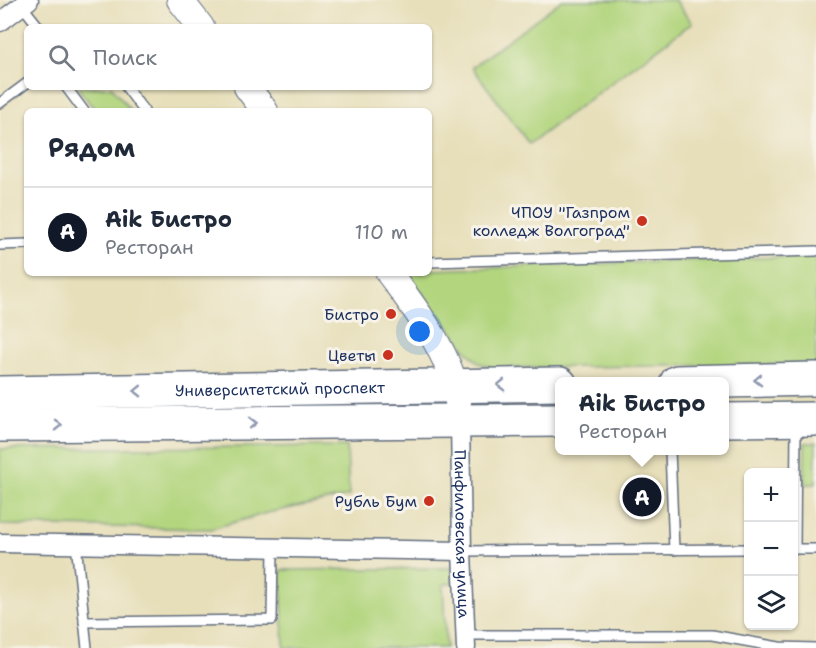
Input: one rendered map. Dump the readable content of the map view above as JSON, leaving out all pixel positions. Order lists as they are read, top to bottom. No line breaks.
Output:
{"streets":{"highway":["Университетский проспект"],"street":["Панфиловская улица"]},"crossings":[["Университетский проспект","Панфиловская улица"]],"places":["ЧПОУ \"Газпром колледж Волгоград\"","Бистро","Цветы","Рубль Бум"],"page":{"search":"Поиск","heading":"Рядом","list":[{"mark":"A","name":"Aik Бистро","note":"Ресторан","value":"110 m"}],"popup":["Aik Бистро","Ресторан"],"map_buttons":["+","−"],"pins":"A"}}
